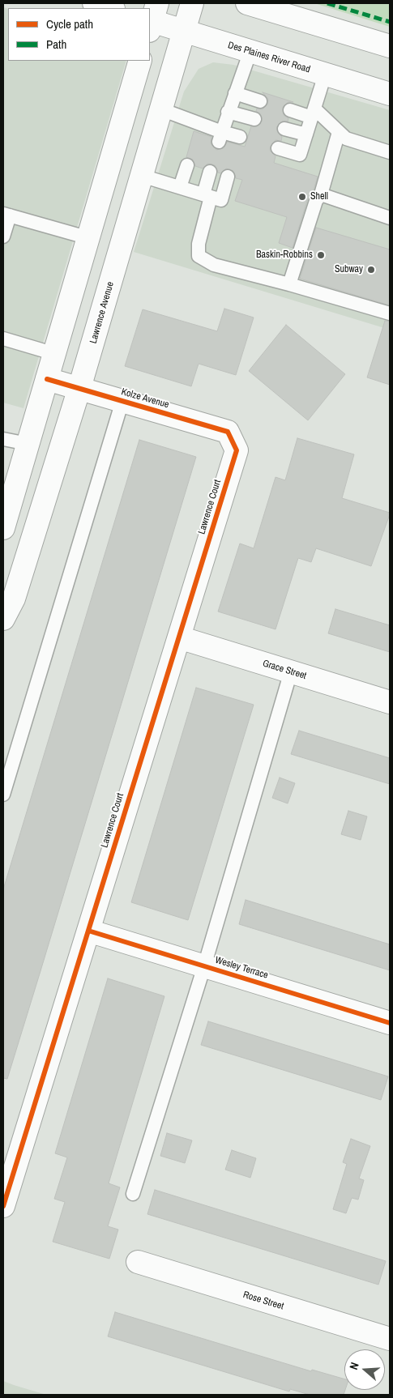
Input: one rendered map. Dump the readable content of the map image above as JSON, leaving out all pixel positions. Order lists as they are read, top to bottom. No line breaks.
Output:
{"streets":{"street":["Des Plaines River Road","Lawrence Avenue","Kolze Avenue","Lawrence Court","Grace Street","Wesley Terrace","Rose Street"]},"crossings":[["Des Plaines River Road","Lawrence Avenue"],["Lawrence Avenue","Kolze Avenue"],["Kolze Avenue","Lawrence Court"],["Lawrence Court","Grace Street"],["Lawrence Court","Wesley Terrace"]],"places":["Shell","Baskin-Robbins","Subway"],"legend":["Cycle path","Path"],"north":"left"}
